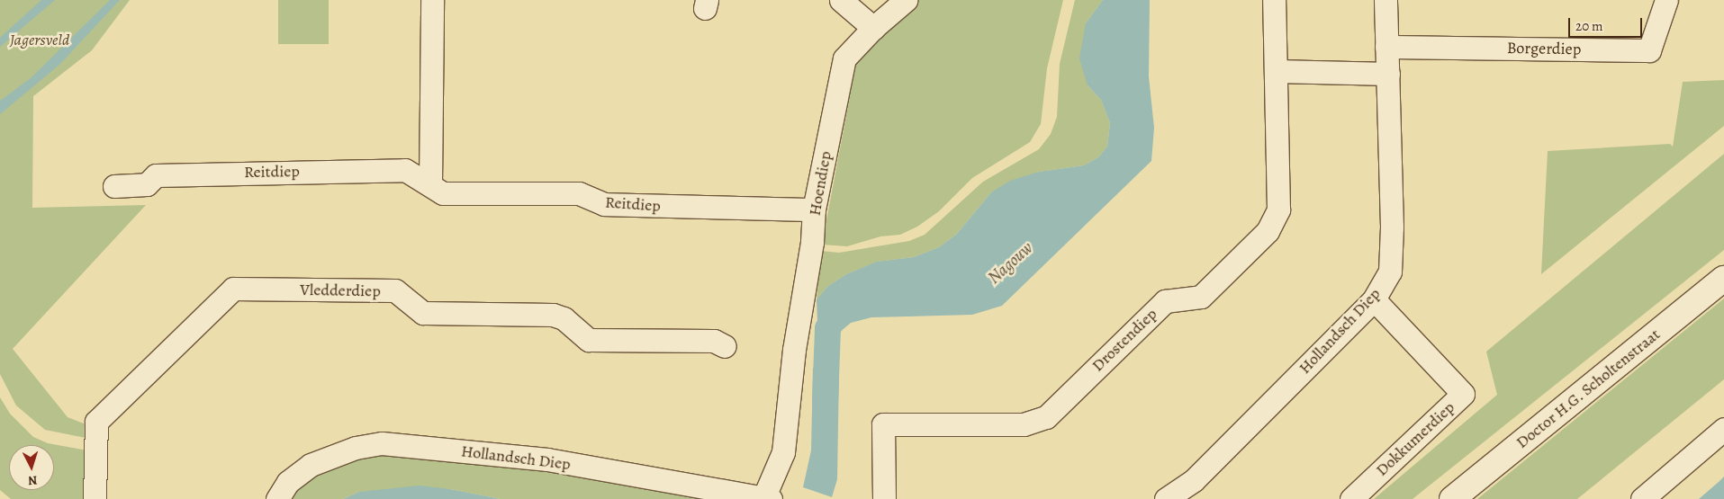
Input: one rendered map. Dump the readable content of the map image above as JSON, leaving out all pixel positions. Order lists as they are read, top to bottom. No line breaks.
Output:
{"streets":{"main road":["Doctor H.G. Scholtenstraat"],"street":["Borgerdiep","Reitdiep","Hoendiep","Vledderdiep","Hollandsch Diep","Drostendiep","Dokkumerdiep"]},"crossings":[["Borgerdiep","Hollandsch Diep"],["Reitdiep","Hoendiep"],["Hoendiep","Hollandsch Diep"],["Hollandsch Diep","Dokkumerdiep"]],"water":["Nagouw"],"parks":["Jagersveld"],"scale_bar":"20 m","north":"bottom"}
